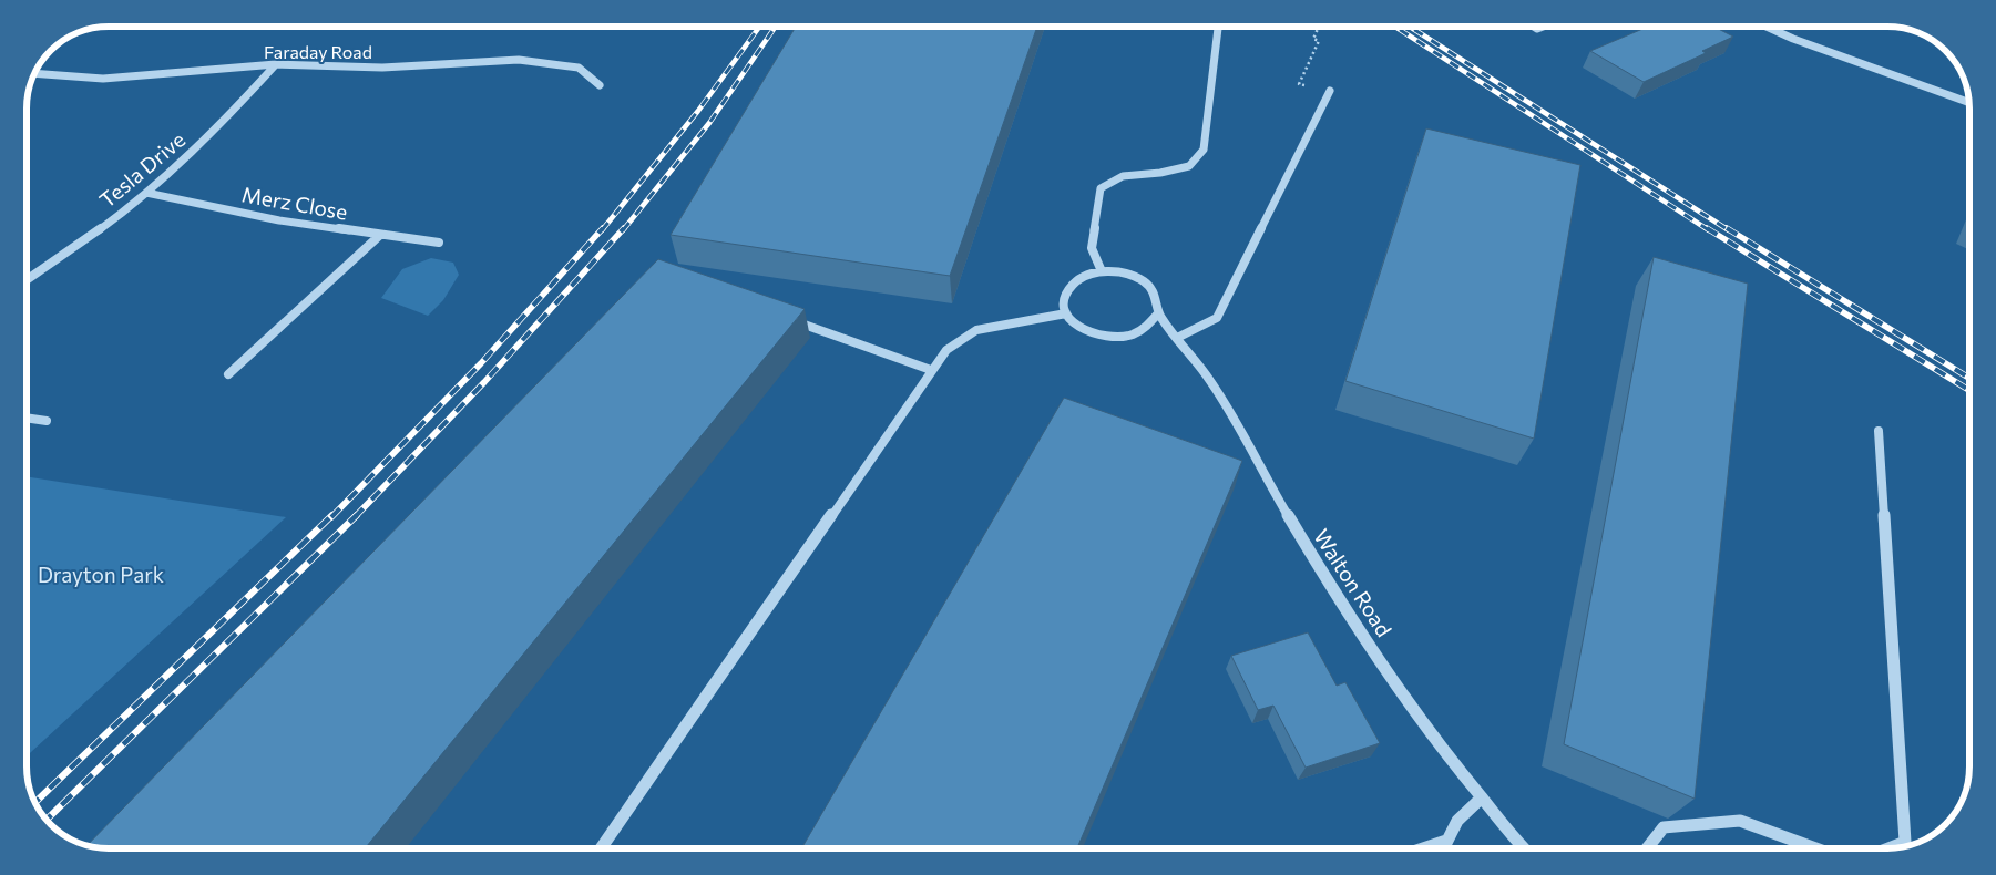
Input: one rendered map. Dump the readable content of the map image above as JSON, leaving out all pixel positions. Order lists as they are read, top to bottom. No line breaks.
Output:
{"streets":{"street":["Faraday Road","Tesla Drive","Merz Close","Walton Road"]},"crossings":[["Faraday Road","Tesla Drive"],["Tesla Drive","Merz Close"]],"parks":["Drayton Park"]}
